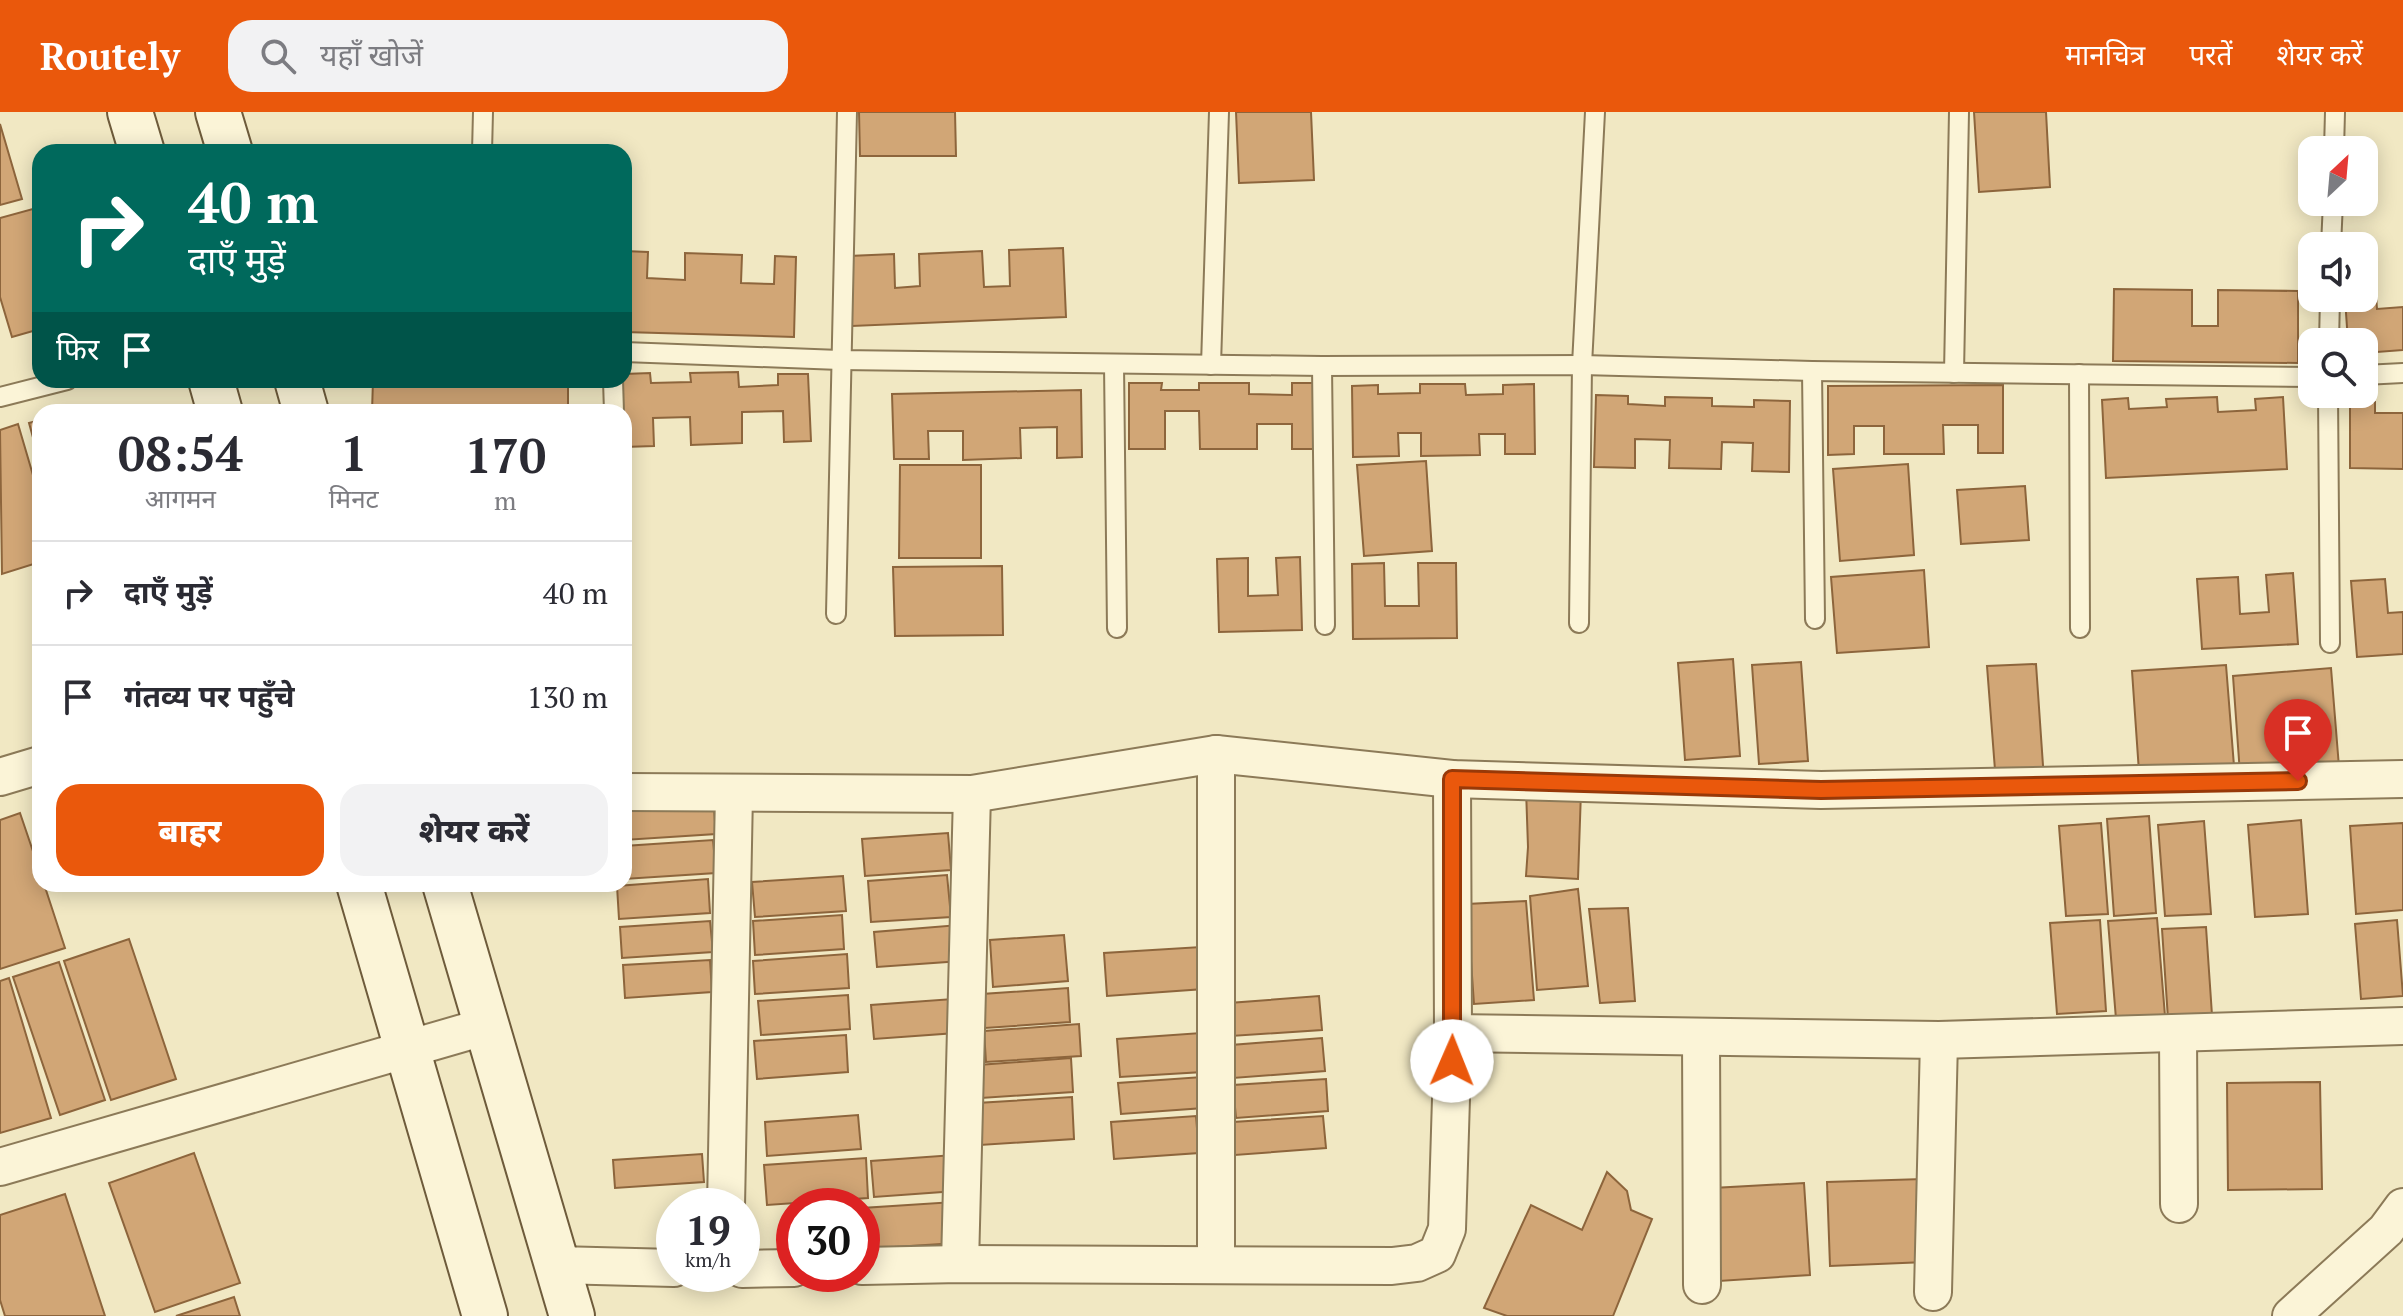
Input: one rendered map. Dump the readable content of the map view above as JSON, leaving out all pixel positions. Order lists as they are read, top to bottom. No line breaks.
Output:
{"north":"top right","page":{"header":"Routely","search":"यहाँ खोजें","nav":["मानचित्र","परतें","शेयर करें"],"turn":["40 m","दाएँ मुड़ें"],"then":"फिर","eta":["08:54","आगमन","1","मिनट","170","m"],"list":[{"name":"दाएँ मुड़ें","value":"40 m"},{"name":"गंतव्य पर पहुँचे","value":"130 m"}],"buttons":["बाहर","शेयर करें"],"speed":"19 km/h","limit":"30"}}
